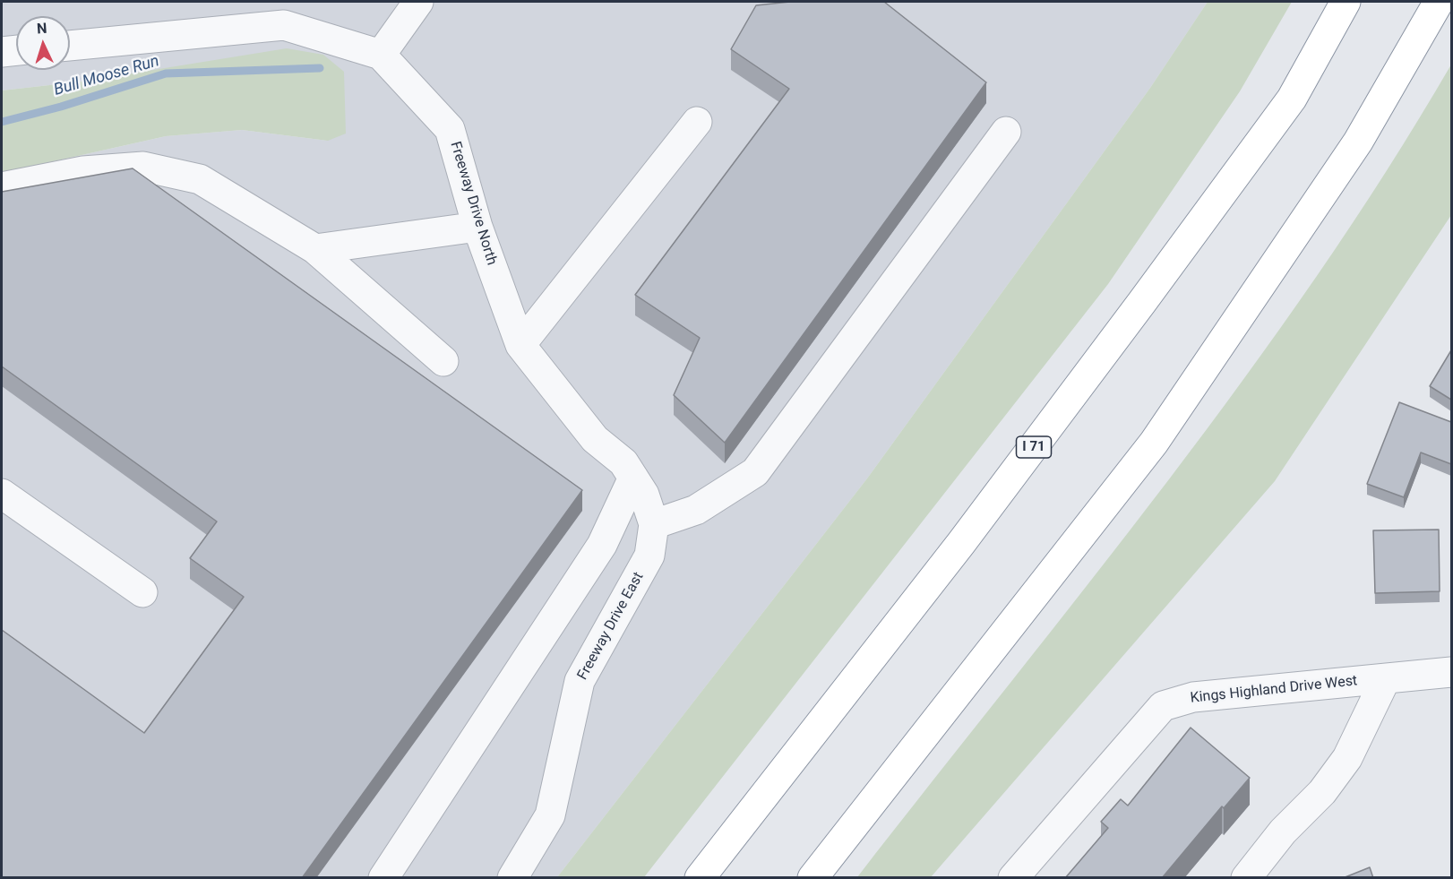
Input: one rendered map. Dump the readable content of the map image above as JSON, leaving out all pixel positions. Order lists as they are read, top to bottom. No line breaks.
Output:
{"streets":{"highway":["I 71"],"street":["Freeway Drive North","Freeway Drive East","Kings Highland Drive West"]},"crossings":[["Freeway Drive North","Freeway Drive East"]],"water":["Bull Moose Run"],"north":"top"}
